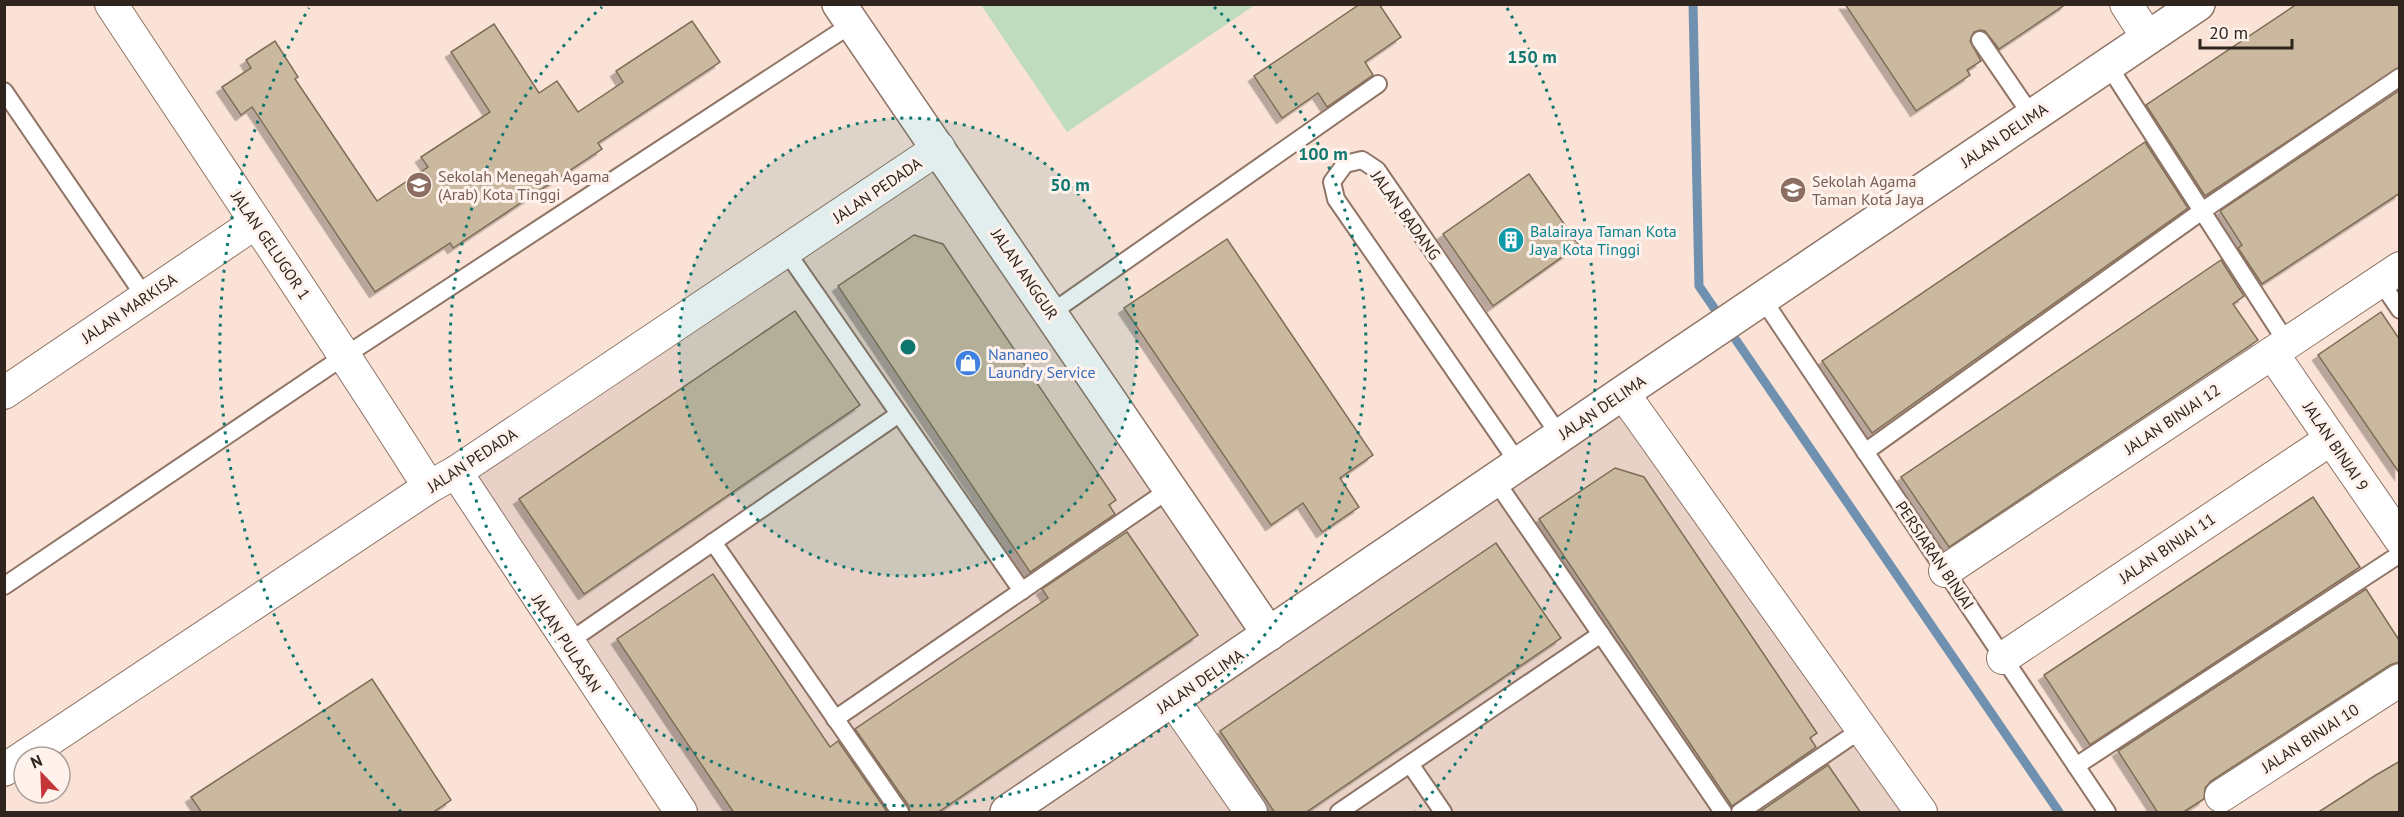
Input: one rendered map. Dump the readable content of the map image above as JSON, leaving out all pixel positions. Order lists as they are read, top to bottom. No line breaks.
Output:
{"streets":{"street":["JALAN DELIMA","JALAN PEDADA","JALAN GELUGOR 1","JALAN ANGGUR","JALAN MARKISA","JALAN BINJAI 12","JALAN BINJAI 9","JALAN BINJAI 11","JALAN PULASAN","JALAN BINJAI 10"],"lane":["JALAN BADANG","PERSIARAN BINJAI"]},"crossings":[["JALAN DELIMA","JALAN BADANG"],["JALAN DELIMA","JALAN ANGGUR"],["JALAN DELIMA","PERSIARAN BINJAI"],["JALAN PEDADA","JALAN GELUGOR 1"],["JALAN PEDADA","JALAN ANGGUR"],["JALAN PEDADA","JALAN PULASAN"],["JALAN GELUGOR 1","JALAN MARKISA"],["JALAN GELUGOR 1","JALAN PULASAN"],["JALAN BINJAI 12","JALAN BINJAI 9"],["JALAN BINJAI 12","PERSIARAN BINJAI"],["JALAN BINJAI 9","JALAN BINJAI 11"],["JALAN BINJAI 11","PERSIARAN BINJAI"]],"places":{"school or university":["Sekolah Menegah Agama (Arab) Kota Tinggi","Sekolah Agama Taman Kota Jaya"],"building":["Balairaya Taman Kota Jaya Kota Tinggi"],"shop":["Nananeo Laundry Service"]},"scale_bar":"20 m","north":"top left","rings":["150 m","100 m","50 m"]}
